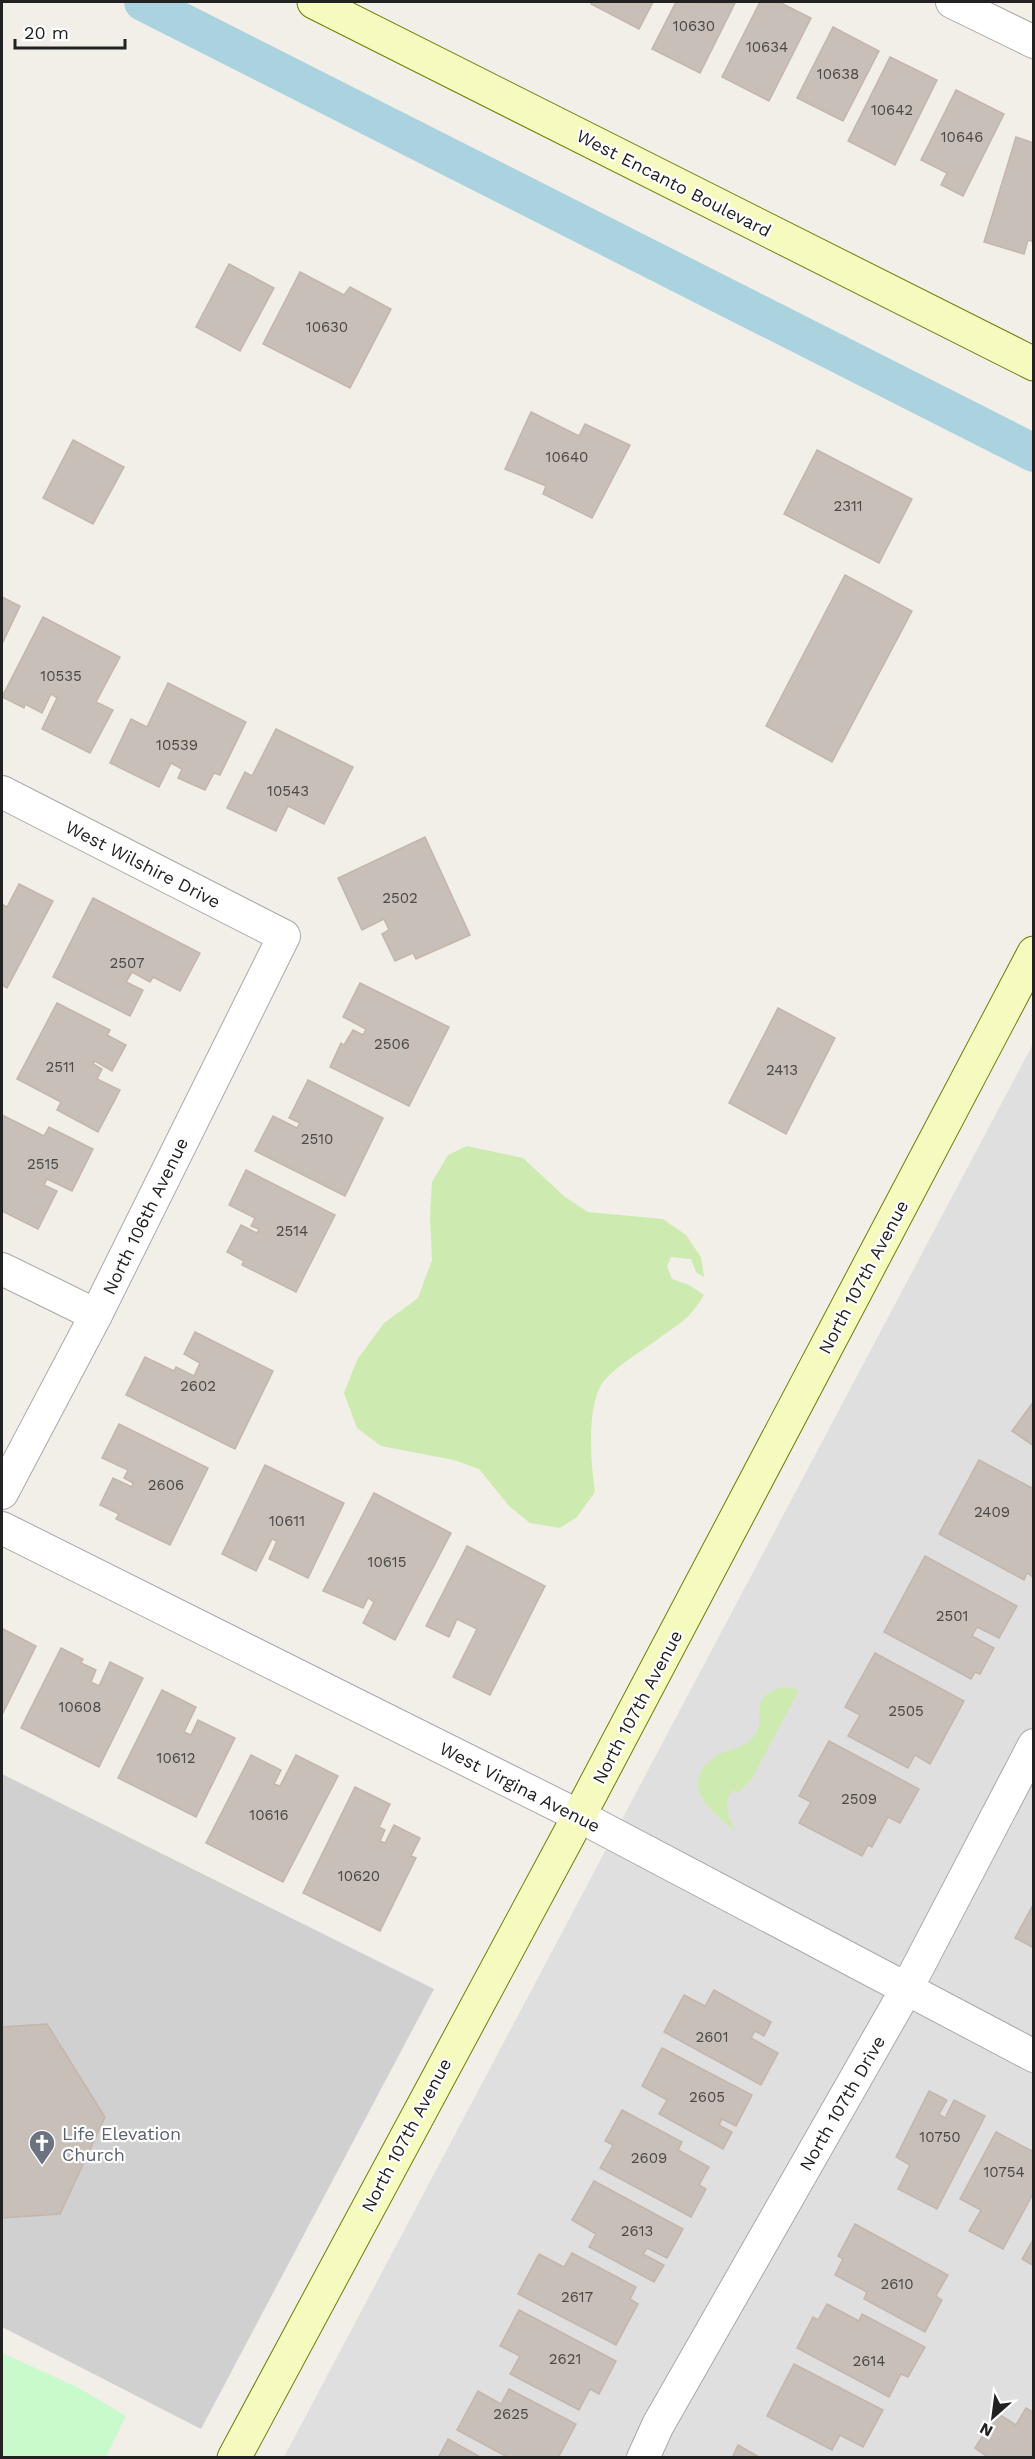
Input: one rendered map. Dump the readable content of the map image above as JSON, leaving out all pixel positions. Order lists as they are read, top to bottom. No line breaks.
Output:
{"streets":{"main road":["West Encanto Boulevard","North 107th Avenue"],"street":["West Wilshire Drive","North 106th Avenue","West Virgina Avenue","North 107th Drive"]},"crossings":[["West Wilshire Drive","North 106th Avenue"],["North 107th Avenue","West Virgina Avenue"],["West Virgina Avenue","North 107th Drive"]],"places":{"church":["Life Elevation Church"]},"house_numbers":["10630","10634","10638","10642","10646","10630","10640","2311","10535","10539","10543","2502","2507","2506","2511","2413","2510","2515","2514","2602","2606","2409","10611","10615","2501","10608","2505","10612","2509","10616","10620","2601","2605","10750","2609","10754","2613","2610","2617","2621","2614","2625"],"scale_bar":"20 m","north":"bottom left"}
